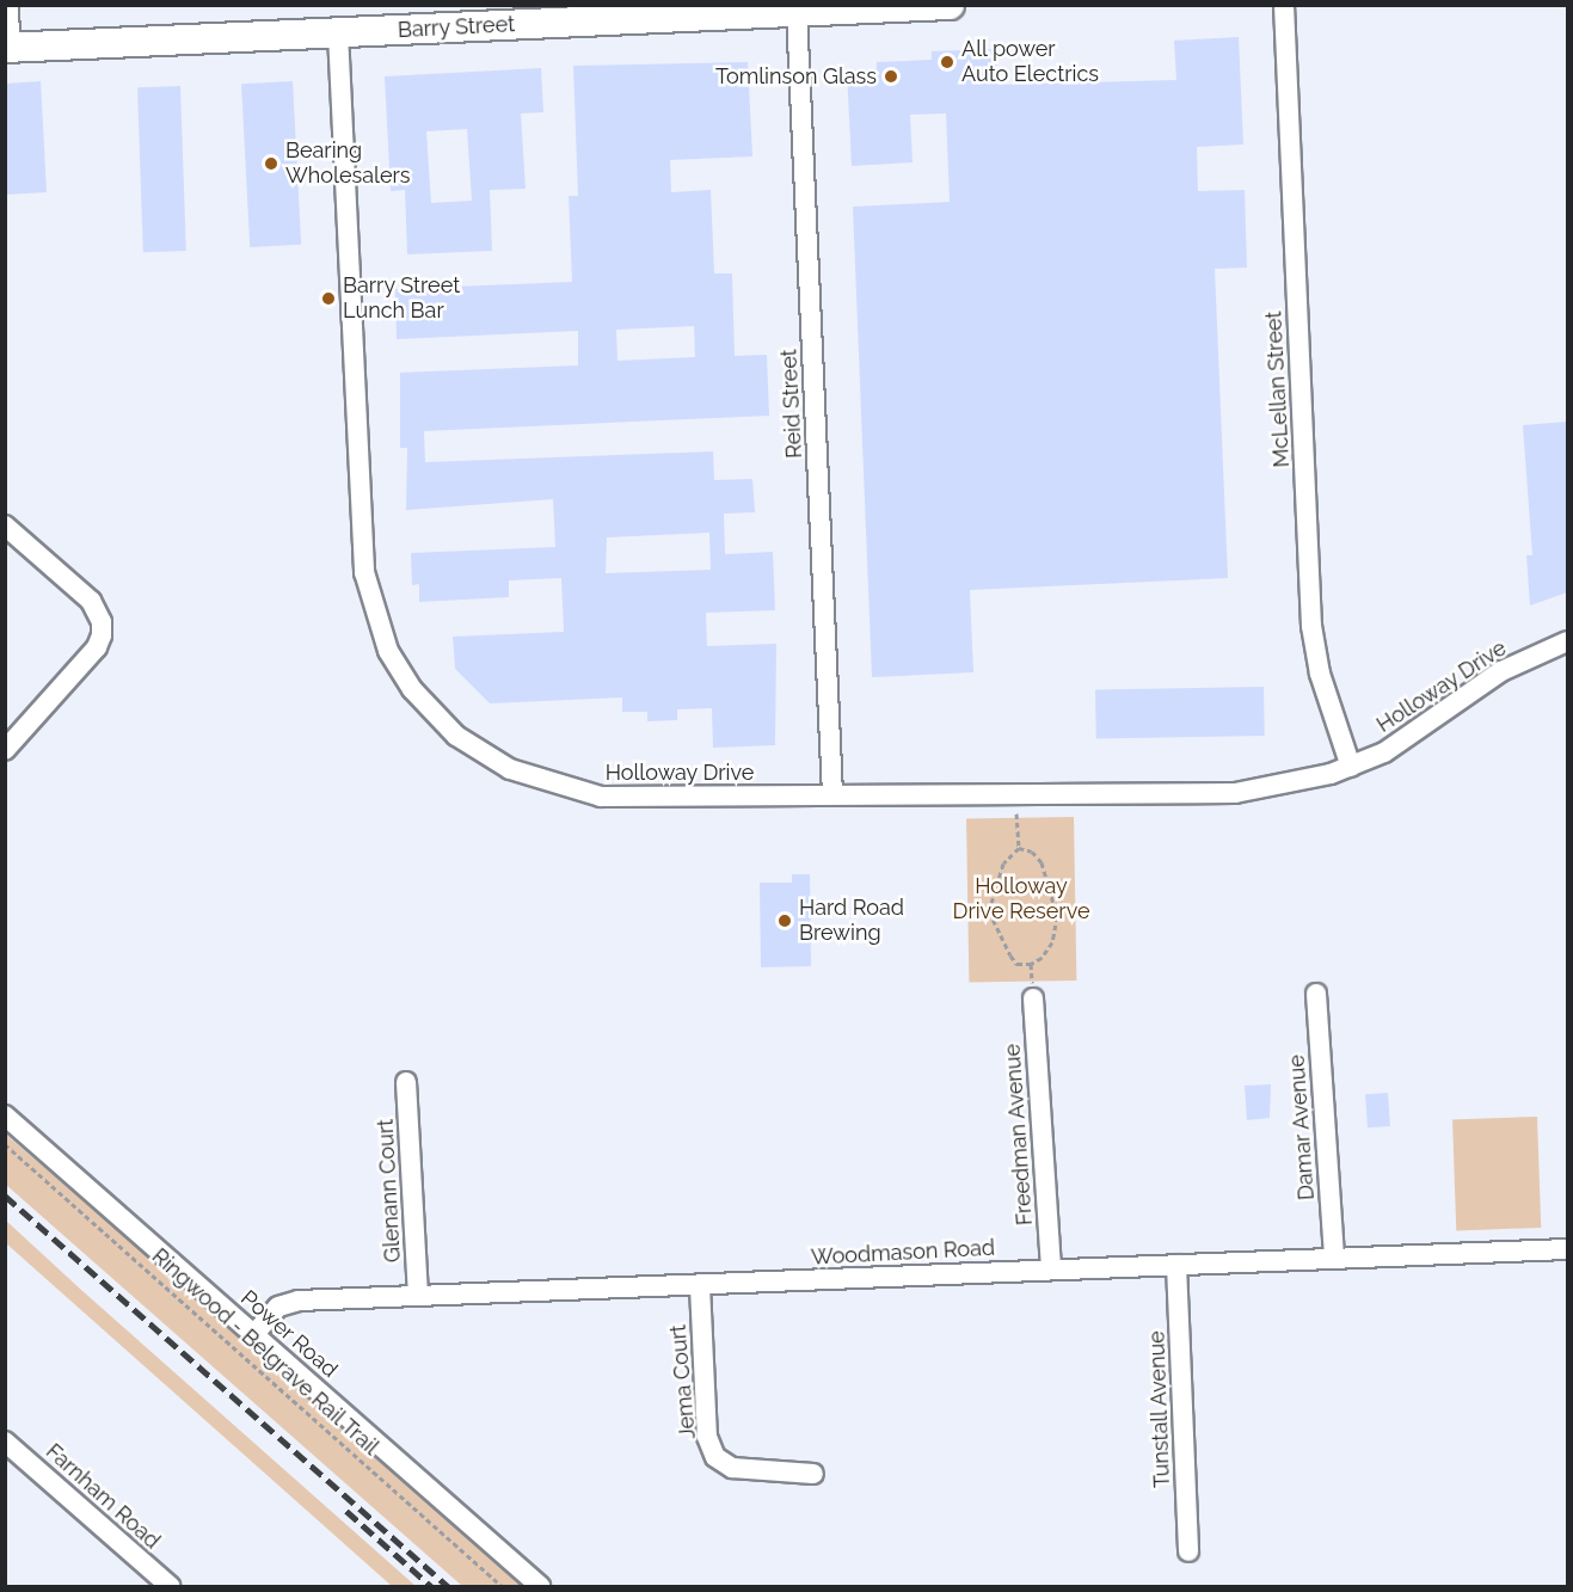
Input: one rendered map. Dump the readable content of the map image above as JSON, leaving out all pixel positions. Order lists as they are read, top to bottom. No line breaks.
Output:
{"streets":{"main road":["Barry Street"],"street":["McLellan Street","Reid Street","Holloway Drive","Damar Avenue","Freedman Avenue","Glenann Court","Woodmason Road","Power Road","Jema Court","Tunstall Avenue","Farnham Road"],"path":["Ringwood - Belgrave Rail Trail"]},"crossings":[["Barry Street","Reid Street"],["Barry Street","Holloway Drive"],["McLellan Street","Holloway Drive"],["Reid Street","Holloway Drive"],["Damar Avenue","Woodmason Road"],["Freedman Avenue","Woodmason Road"],["Glenann Court","Woodmason Road"],["Woodmason Road","Power Road"],["Woodmason Road","Jema Court"],["Woodmason Road","Tunstall Avenue"]],"parks":["Holloway Drive Reserve"],"places":["All power Auto Electrics","Tomlinson Glass","Bearing Wholesalers","Barry Street Lunch Bar","Hard Road Brewing"]}
